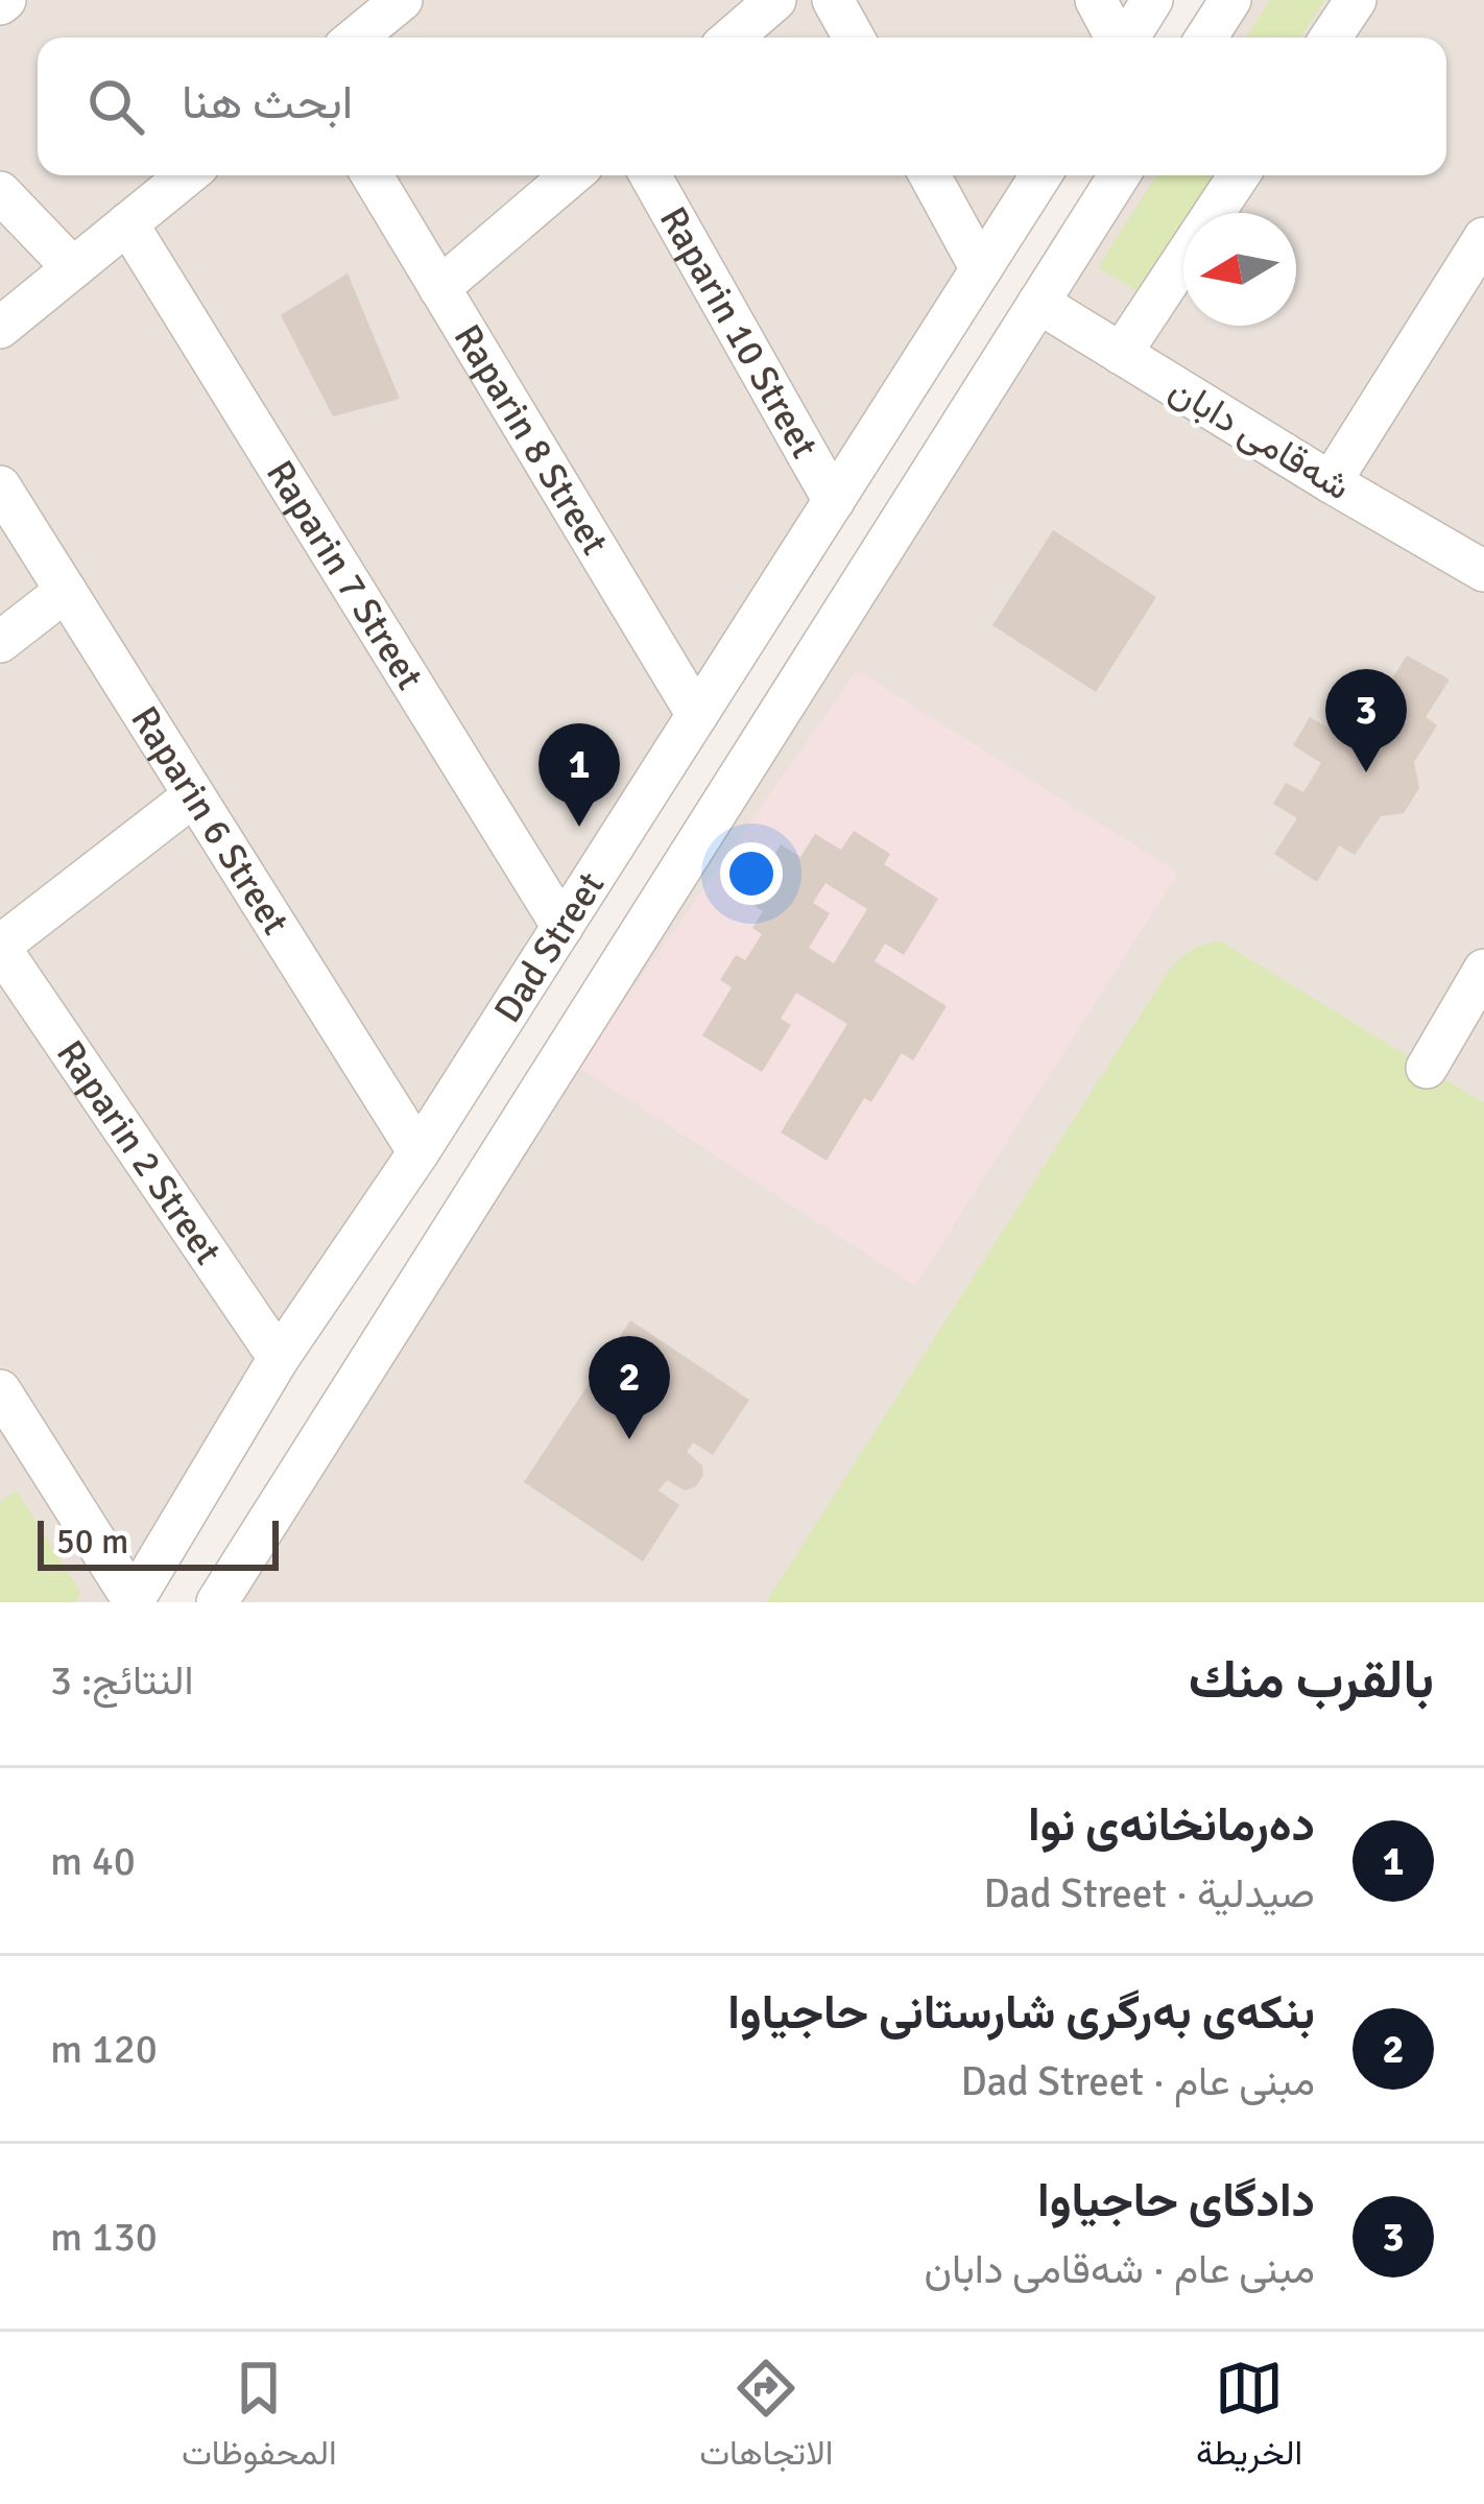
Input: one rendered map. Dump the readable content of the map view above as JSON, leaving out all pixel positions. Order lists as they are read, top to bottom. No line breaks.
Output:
{"streets":{"street":["Raparin 10 Street","شەقامی دابان","Raparin 8 Street","Raparin 7 Street","Raparin 6 Street","Dad Street","Raparin 2 Street"]},"crossings":[["Raparin 10 Street","Dad Street"],["شەقامی دابان","Dad Street"],["Raparin 8 Street","Dad Street"],["Raparin 7 Street","Dad Street"],["Raparin 6 Street","Dad Street"],["Dad Street","Raparin 2 Street"]],"scale_bar":"50 m","north":"left","page":{"search":"ابحث هنا","pins":["3","1","2"],"scale":"50 m","heading":["بالقرب منك","النتائج: 3"],"list":[{"mark":"1","name":"دەرمانخانەی نوا","note":"صيدلية · Dad Street","value":"40 m"},{"mark":"2","name":"بنکەی بەرگری شارستانی حاجیاوا","note":"مبنى عام · Dad Street","value":"120 m"},{"mark":"3","name":"دادگای حاجیاوا","note":"مبنى عام · شەقامی دابان","value":"130 m"}],"nav":["الخريطة","الاتجاهات","المحفوظات"]}}
